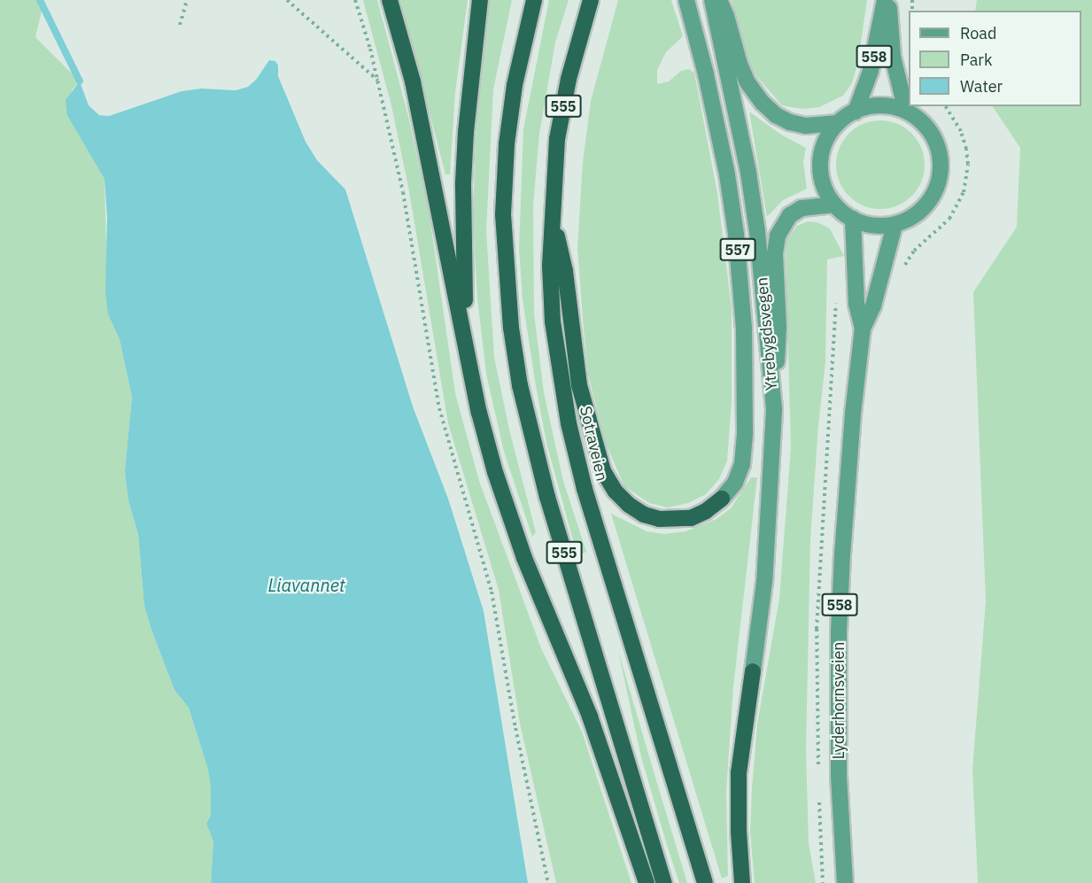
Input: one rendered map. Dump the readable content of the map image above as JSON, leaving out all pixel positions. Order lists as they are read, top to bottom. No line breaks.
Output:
{"streets":{"highway":["555","Sotraveien"],"main road":["558","557","Ytrebygdsvegen","Lyderhornsveien"]},"crossings":[["558","557"],["558","Lyderhornsveien"],["555","557"],["555","Sotraveien"],["557","Ytrebygdsvegen"],["557","Lyderhornsveien"]],"water":["Liavannet"],"legend":["Road","Park","Water"]}
